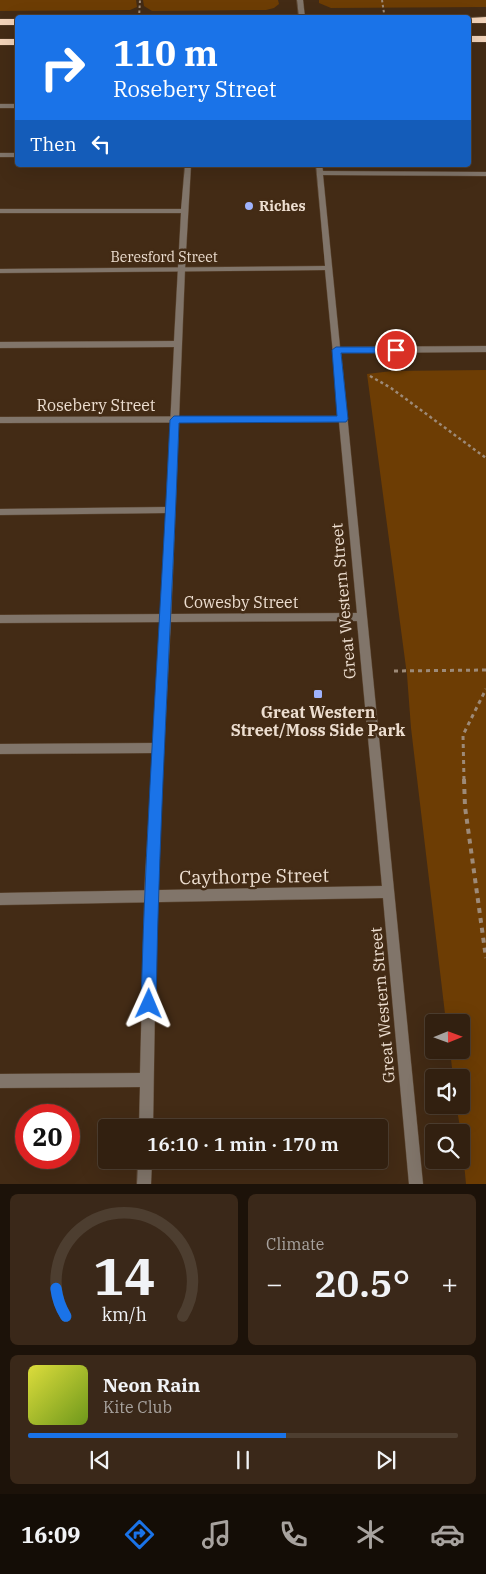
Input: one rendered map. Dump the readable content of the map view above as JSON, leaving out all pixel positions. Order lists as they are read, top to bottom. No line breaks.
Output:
{"streets":{"street":["Beresford Street","Rosebery Street","Great Western Street","Cowesby Street","Caythorpe Street"]},"crossings":[["Beresford Street","Great Western Street"],["Rosebery Street","Great Western Street"],["Great Western Street","Cowesby Street"],["Great Western Street","Caythorpe Street"]],"places":{"other":["Riches"],"transit":["Great Western Street/Moss Side Park"]},"north":"right","page":{"turn":["110 m","Rosebery Street"],"then":"Then","limit":"20","trip":"16:10 · 1 min · 170 m","tile":"Climate","heat":["−","20.5°","+"],"song":["Neon Rain","Kite Club"],"tabs":"16:09","gauge":["14","km/h"]}}
